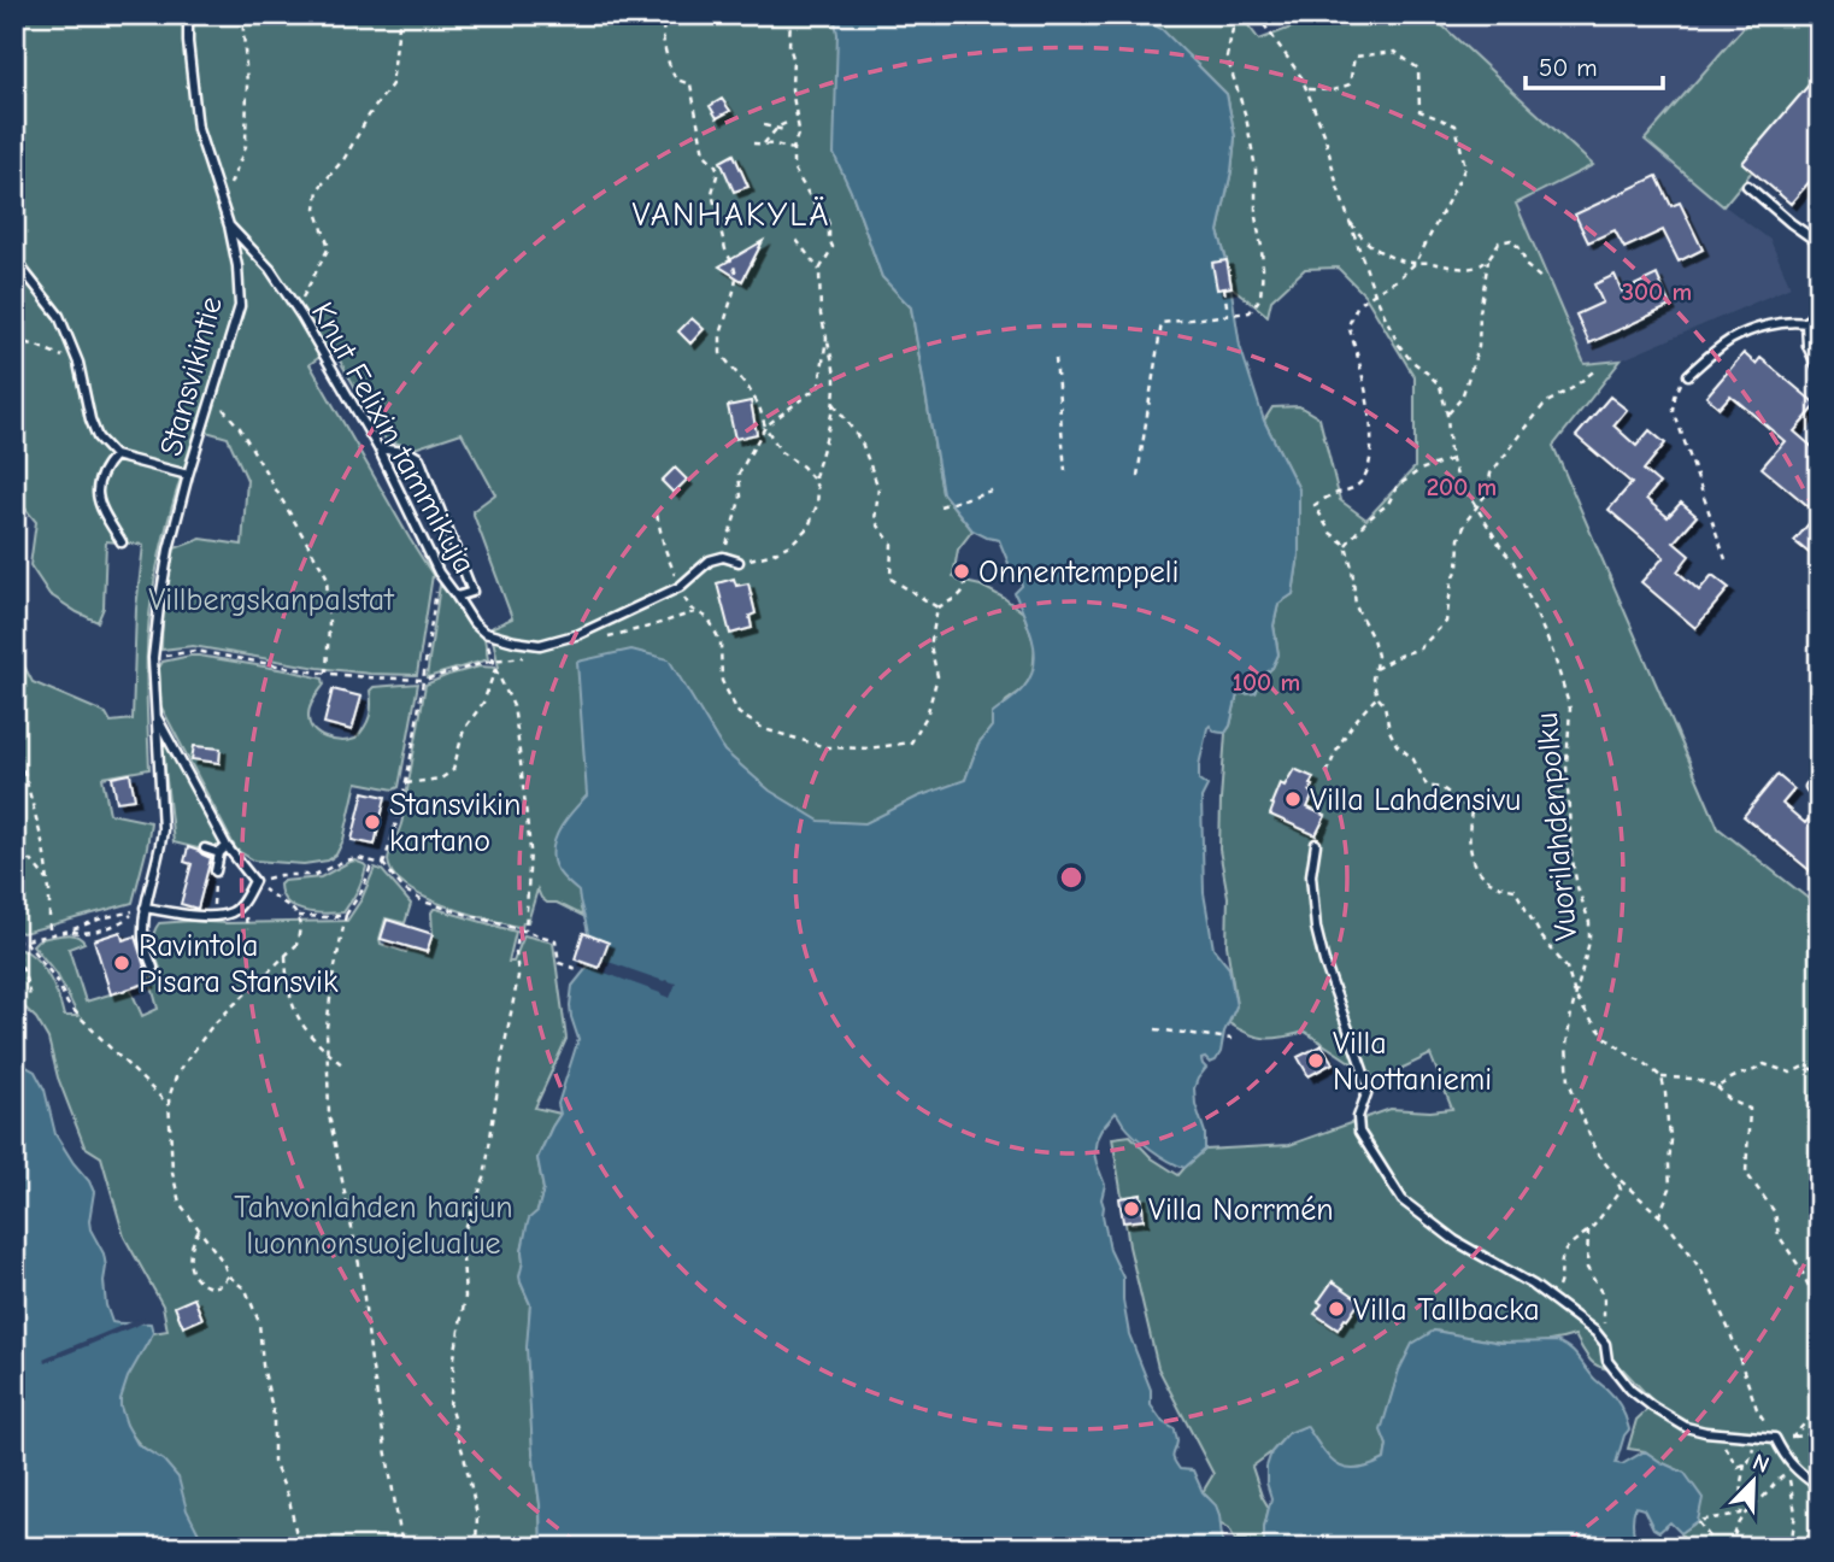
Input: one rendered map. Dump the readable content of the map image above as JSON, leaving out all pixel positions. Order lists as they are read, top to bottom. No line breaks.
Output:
{"streets":{"lane":["Stansvikintie","Knut Felixin tammikuja"],"path":["Vuorilahdenpolku"]},"crossings":[["Stansvikintie","Knut Felixin tammikuja"]],"districts":["VANHAKYLÄ"],"parks":["Villbergskanpalstat","Tahvonlahden harjun luonnonsuojelualue"],"places":["Onnentemppeli","Villa Lahdensivu","Stansvikin kartano","Ravintola Pisara Stansvik","Villa Nuottaniemi","Villa Norrmén","Villa Tallbacka"],"scale_bar":"50 m","north":"top right","rings":["300 m","200 m","100 m"]}
